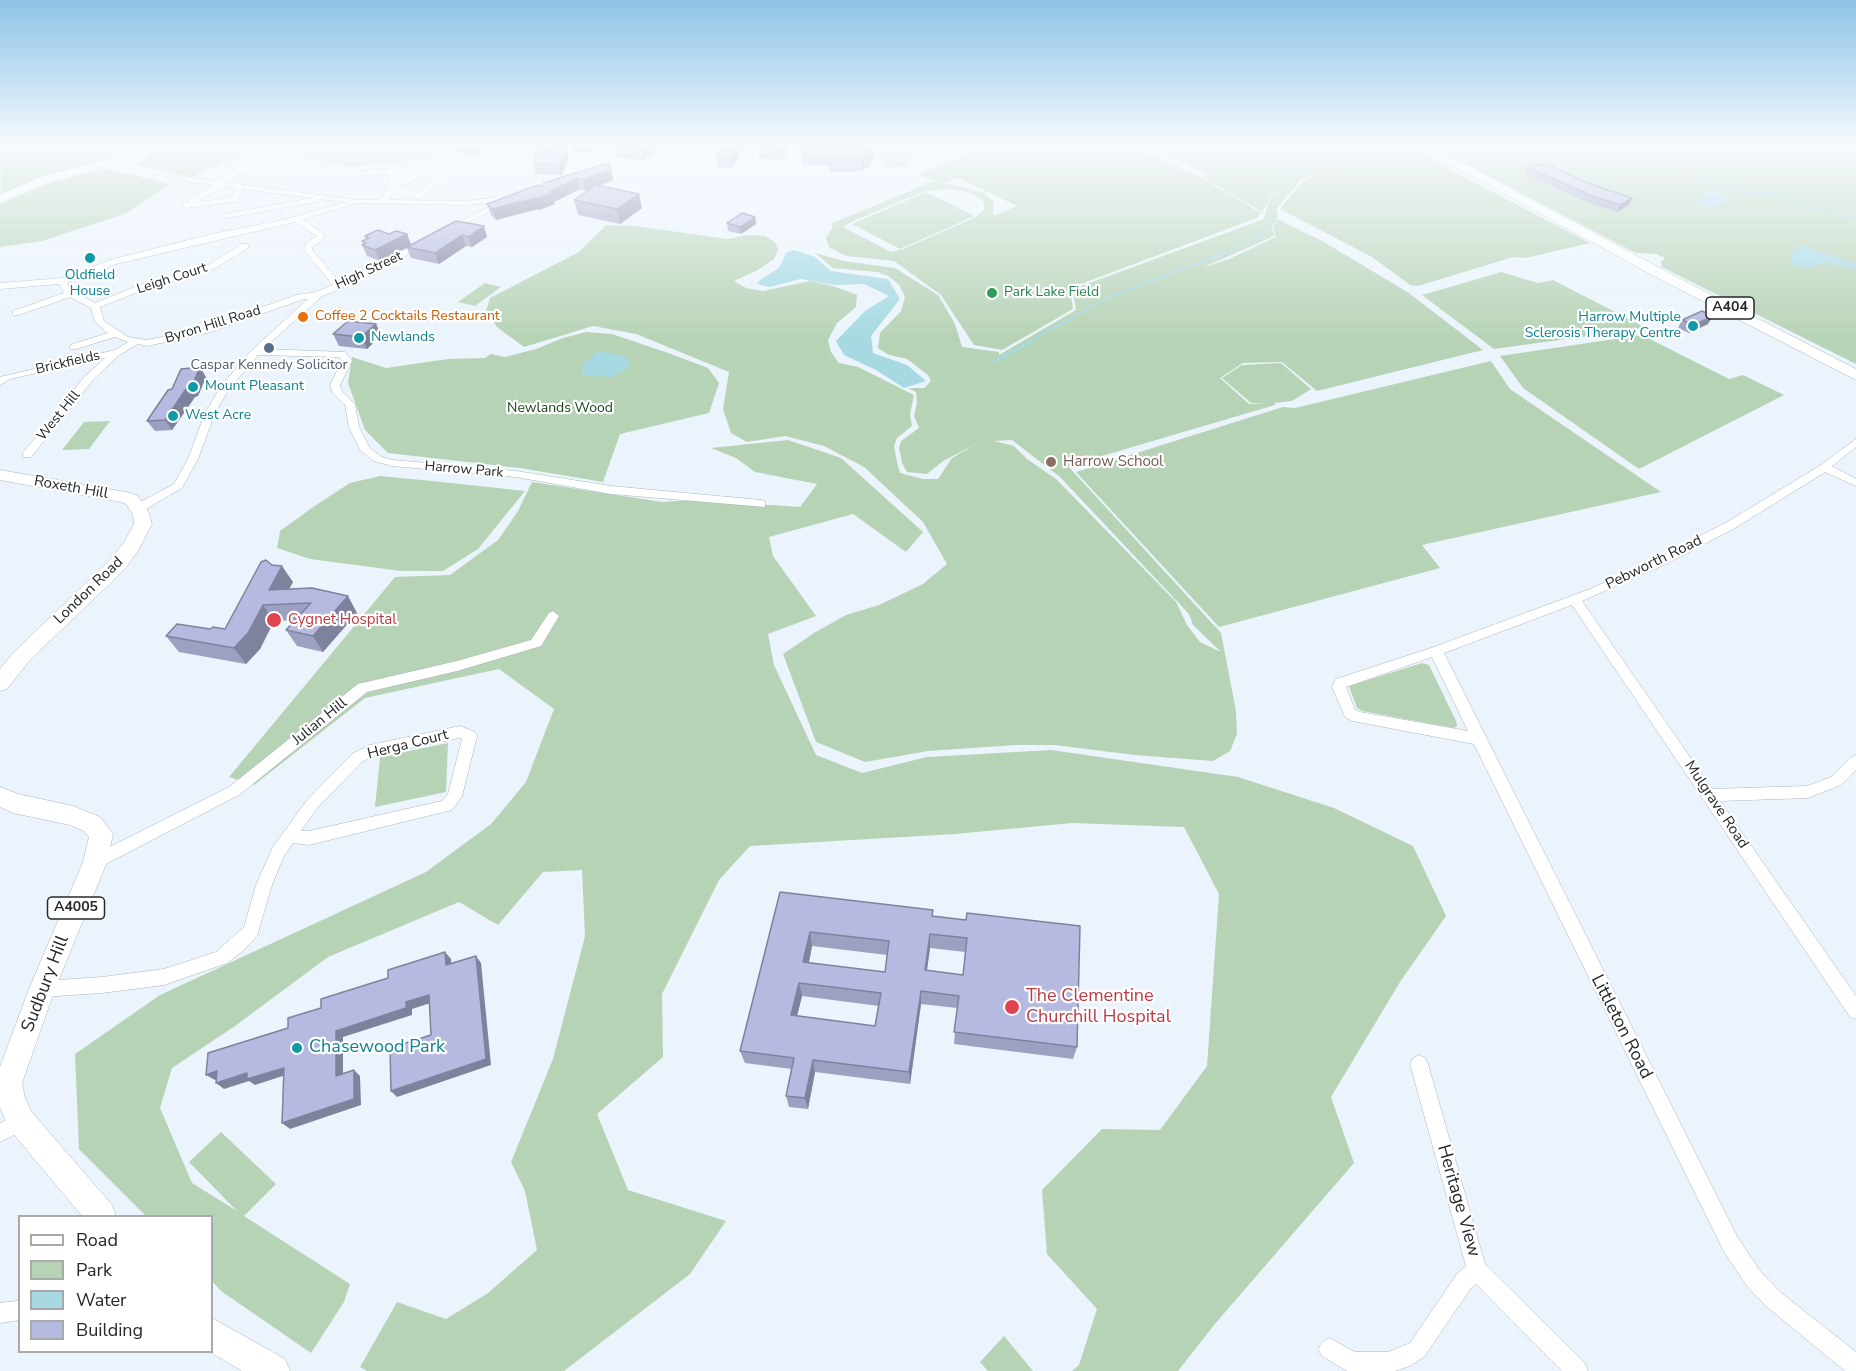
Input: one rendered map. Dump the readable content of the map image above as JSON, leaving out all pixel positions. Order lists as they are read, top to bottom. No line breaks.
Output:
{"streets":{"main road":["A404","Roxeth Hill","London Road","A4005","Sudbury Hill"],"street":["High Street","Leigh Court","Byron Hill Road","Brickfields","West Hill","Harrow Park","Pebworth Road","Julian Hill","Herga Court","Mulgrave Road","Littleton Road","Heritage View"]},"crossings":[["High Street","Byron Hill Road"],["High Street","Harrow Park"],["Byron Hill Road","Brickfields"],["Brickfields","West Hill"],["Roxeth Hill","London Road"],["Pebworth Road","Mulgrave Road"],["Pebworth Road","Littleton Road"],["Julian Hill","Sudbury Hill"],["Herga Court","Sudbury Hill"]],"parks":["Newlands Wood"],"places":["Oldfield House","Park Lake Field","Coffee 2 Cocktails Restaurant","Harrow Multiple Sclerosis Therapy Centre","Newlands","Caspar Kennedy Solicitor","Mount Pleasant","West Acre","Harrow School","Cygnet Hospital","The Clementine Churchill Hospital","Chasewood Park"],"legend":["Road","Park","Water","Building"]}
